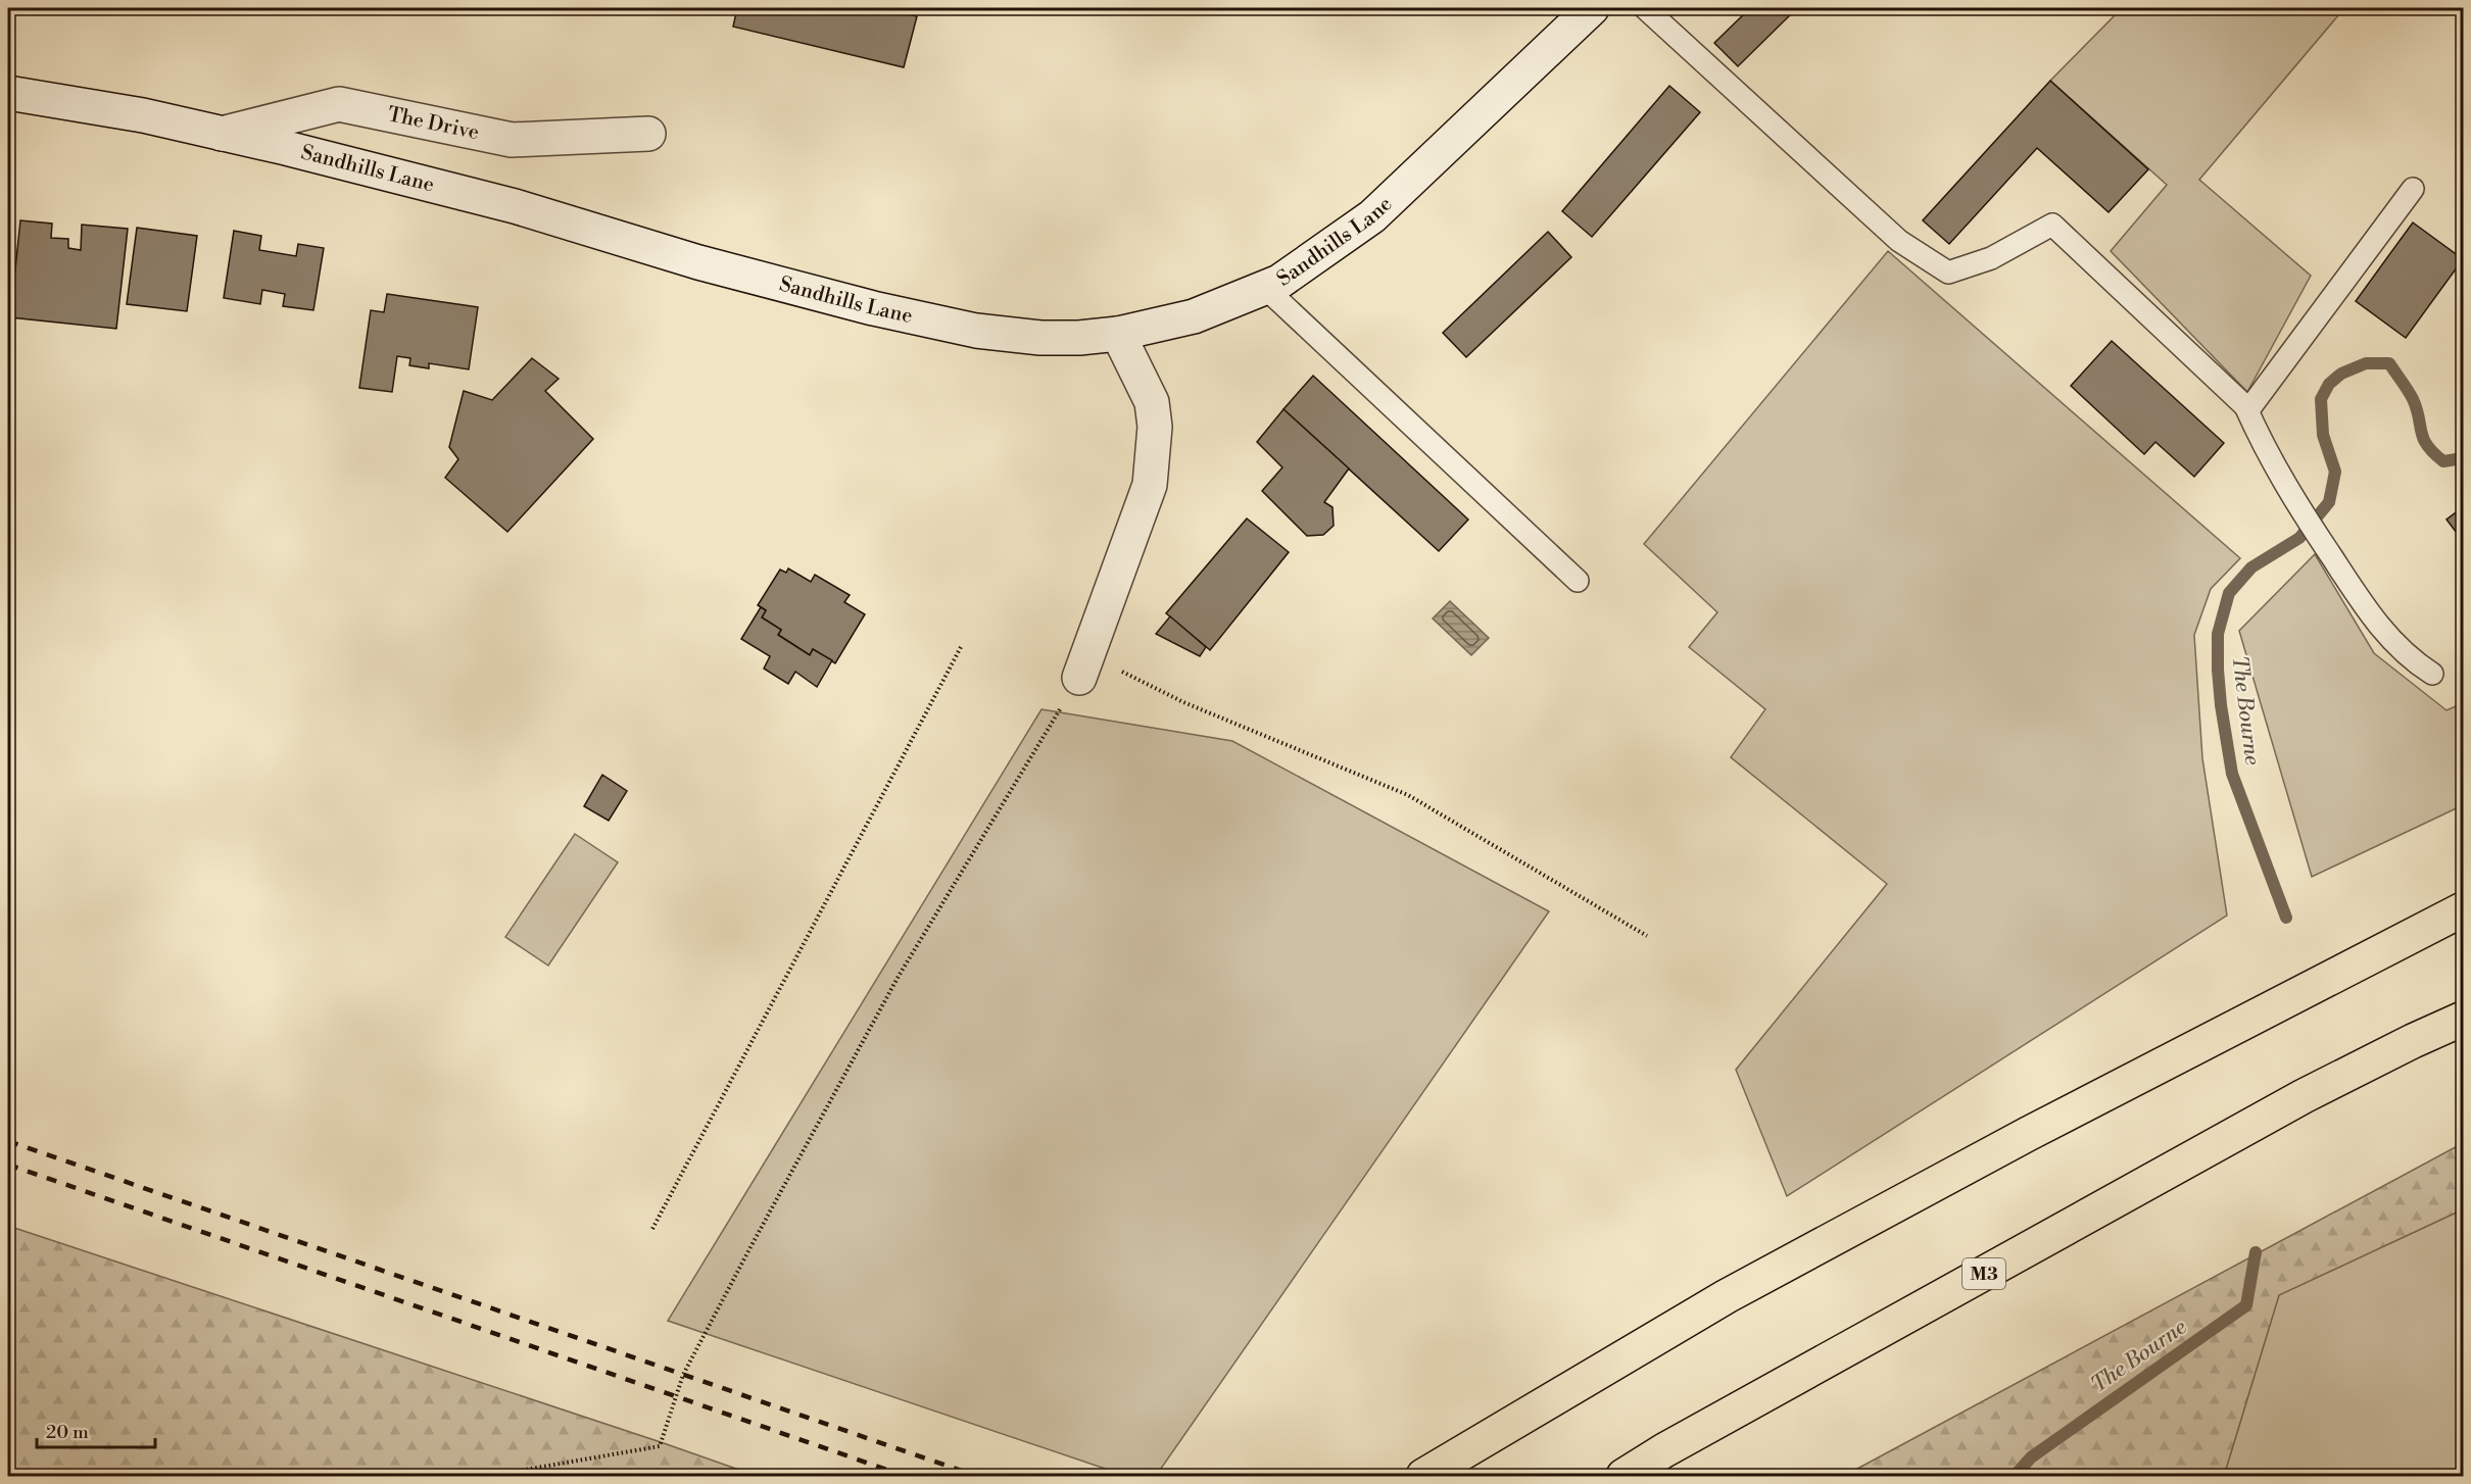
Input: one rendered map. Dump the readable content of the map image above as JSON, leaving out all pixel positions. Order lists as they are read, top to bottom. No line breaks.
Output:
{"streets":{"highway":["M3"],"main road":["The Drive","Sandhills Lane"]},"crossings":[["The Drive","Sandhills Lane"]],"water":["The Bourne"],"scale_bar":"20 m"}
